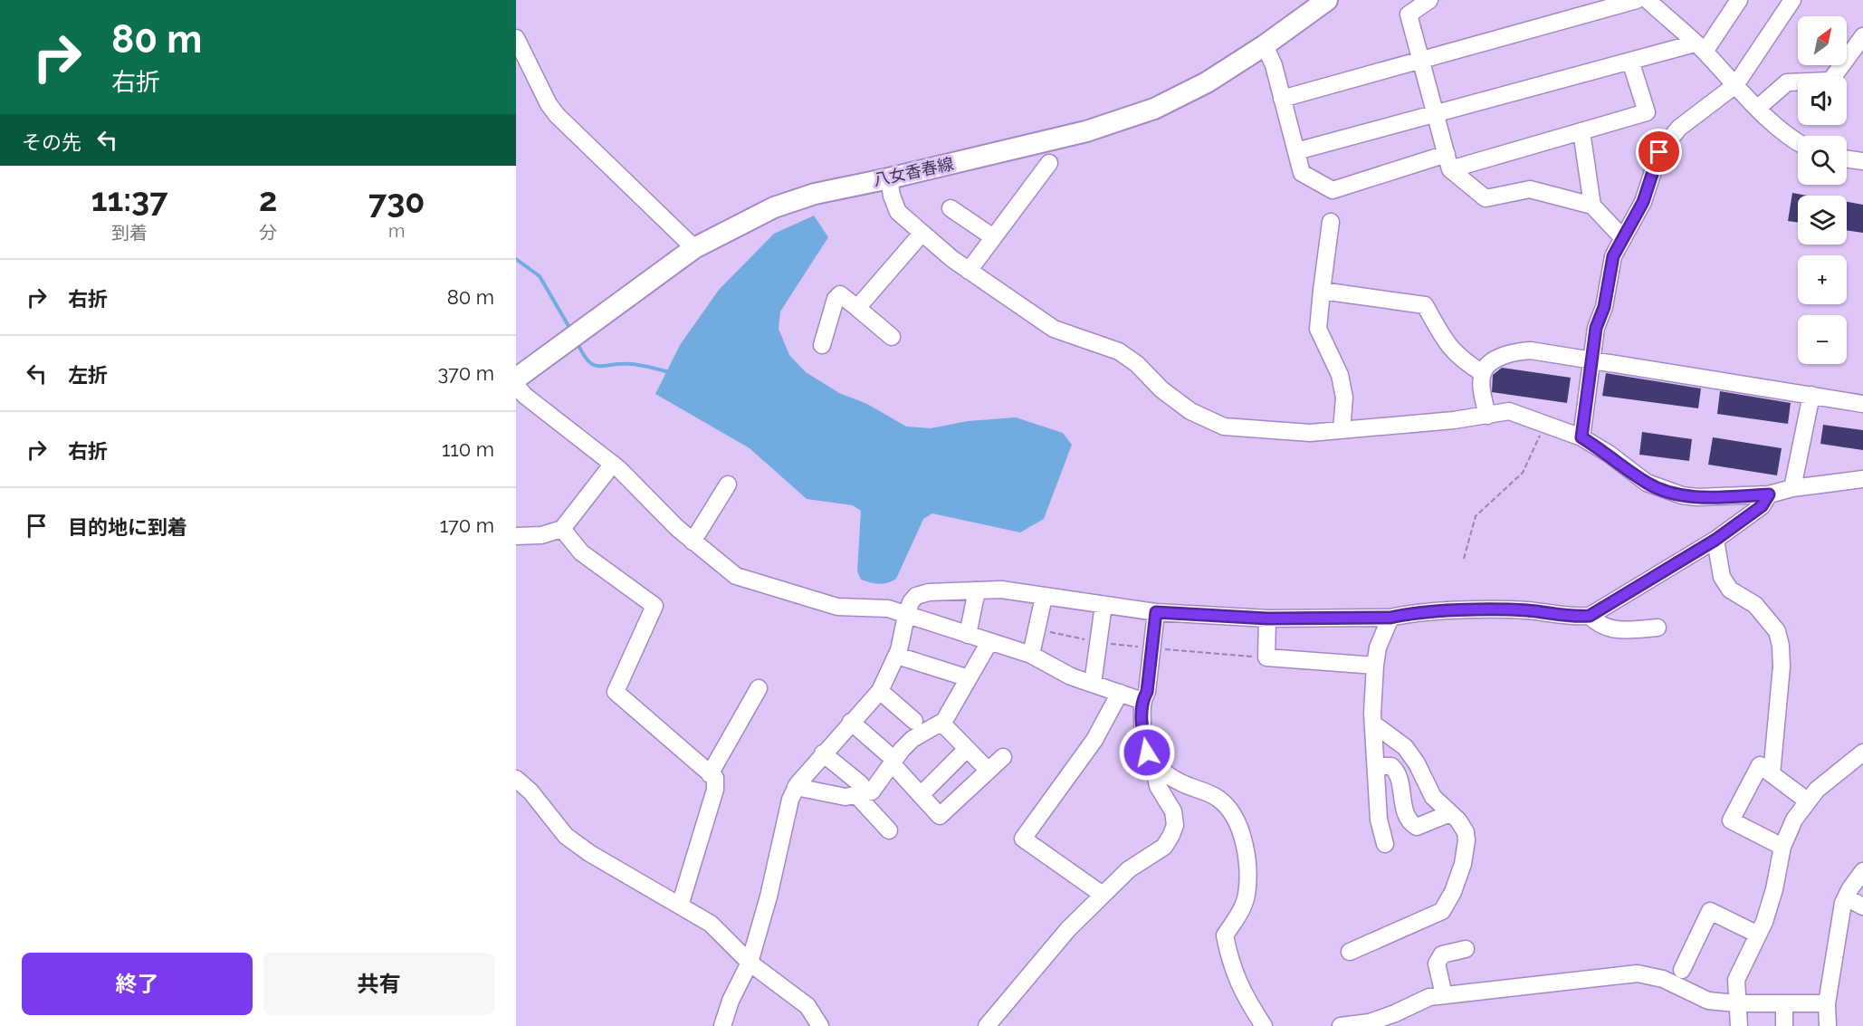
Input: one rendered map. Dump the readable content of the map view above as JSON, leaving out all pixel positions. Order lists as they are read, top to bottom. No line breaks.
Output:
{"streets":{"main road":["八女香春線"]},"north":"top right","page":{"turn":["80 m","右折"],"map_buttons":["+","−"],"then":"その先","eta":["11:37","到着","2","分","730","m"],"list":[{"name":"右折","value":"80 m"},{"name":"左折","value":"370 m"},{"name":"右折","value":"110 m"},{"name":"目的地に到着","value":"170 m"}],"buttons":["終了","共有"]}}
